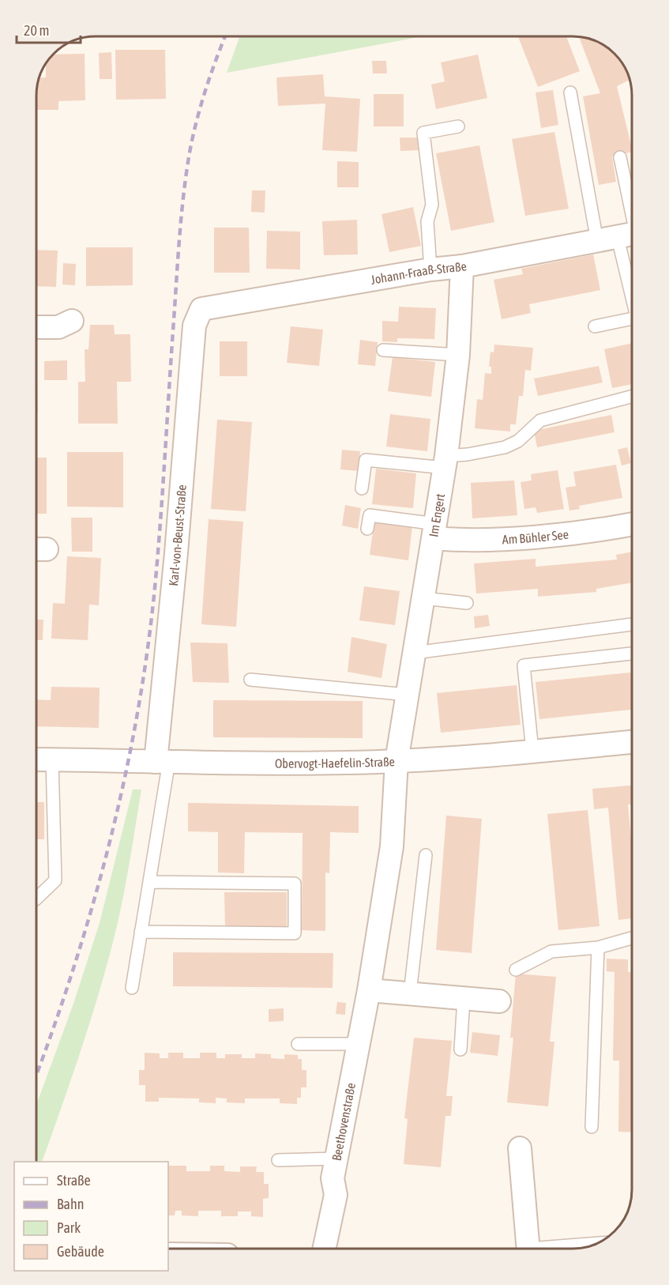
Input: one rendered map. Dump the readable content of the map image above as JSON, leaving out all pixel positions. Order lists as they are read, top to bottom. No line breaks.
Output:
{"streets":{"street":["Johann-Fraaß-Straße","Im Engert","Karl-von-Beust-Straße","Am Bühler See","Obervogt-Haefelin-Straße","Beethovenstraße"]},"crossings":[["Johann-Fraaß-Straße","Im Engert"],["Johann-Fraaß-Straße","Karl-von-Beust-Straße"],["Im Engert","Am Bühler See"],["Im Engert","Obervogt-Haefelin-Straße"],["Im Engert","Beethovenstraße"],["Karl-von-Beust-Straße","Obervogt-Haefelin-Straße"],["Obervogt-Haefelin-Straße","Beethovenstraße"]],"legend":["Straße","Bahn","Park","Gebäude"],"scale_bar":"20 m"}
